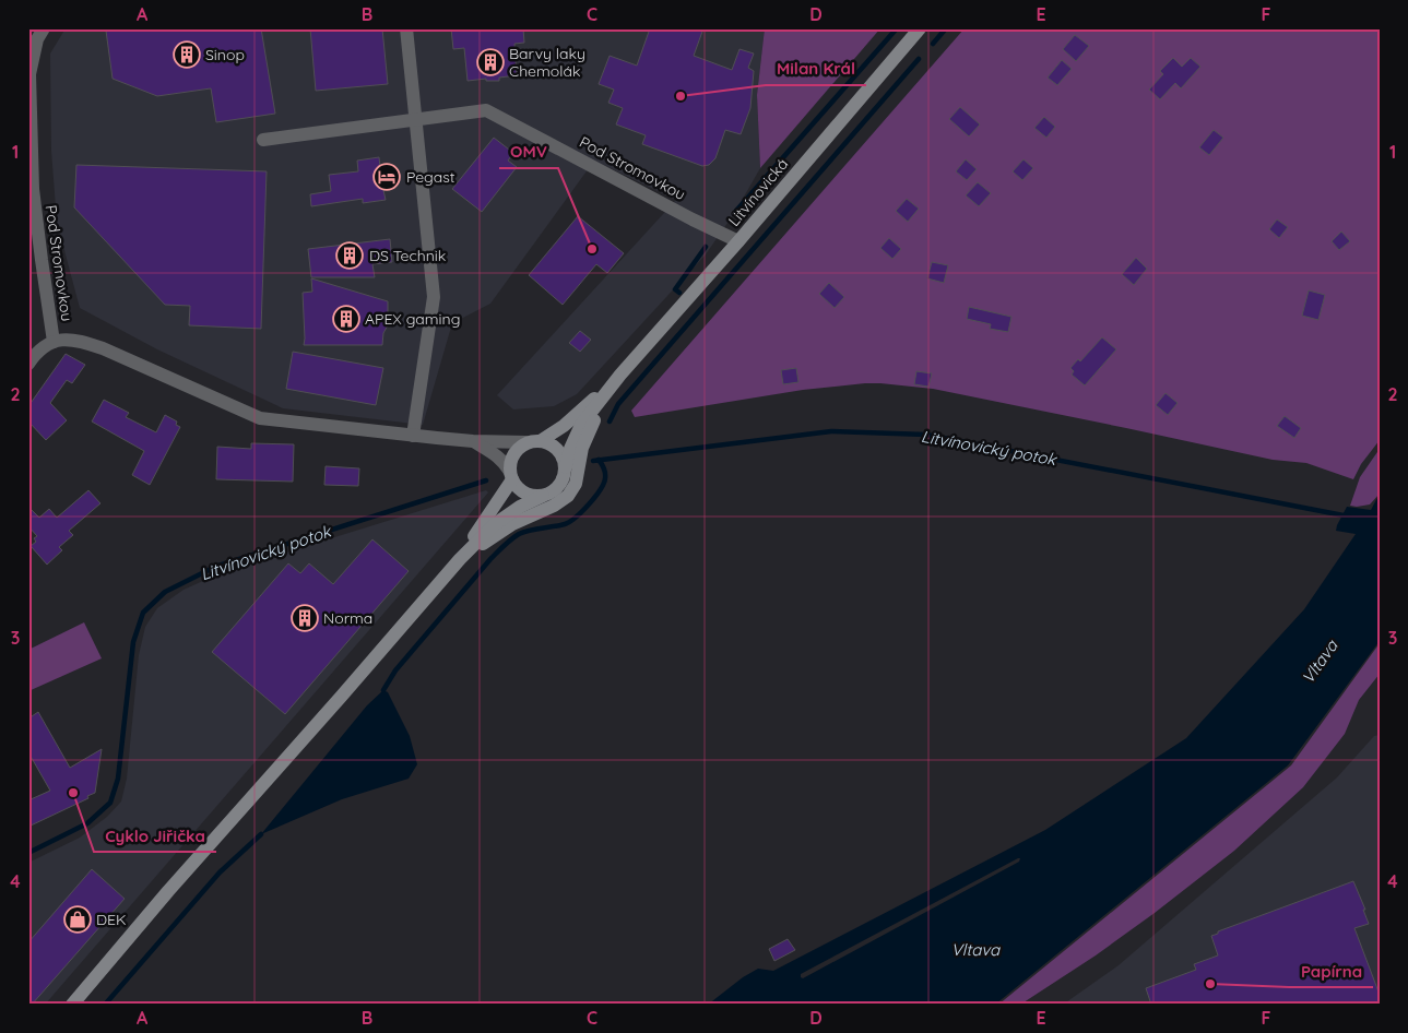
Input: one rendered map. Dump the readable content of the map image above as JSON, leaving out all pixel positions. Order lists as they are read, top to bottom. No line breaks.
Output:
{"streets":{"main road":["Litvínovická"],"street":["Pod Stromovkou"]},"crossings":[["Pod Stromovkou","Litvínovická"]],"water":["Litvínovický potok","Vltava"],"places":{"building":["Sinop","Barvy laky Chemolák","DS Technik","APEX gaming","Norma"],"other":["Milan Král","OMV","Cyklo Jiřička","Papírna"],"hotel":["Pegast"],"shop":["DEK"]},"grid":{"columns":["A","B","C","D","E","F"],"rows":["1","2","3","4"]}}
